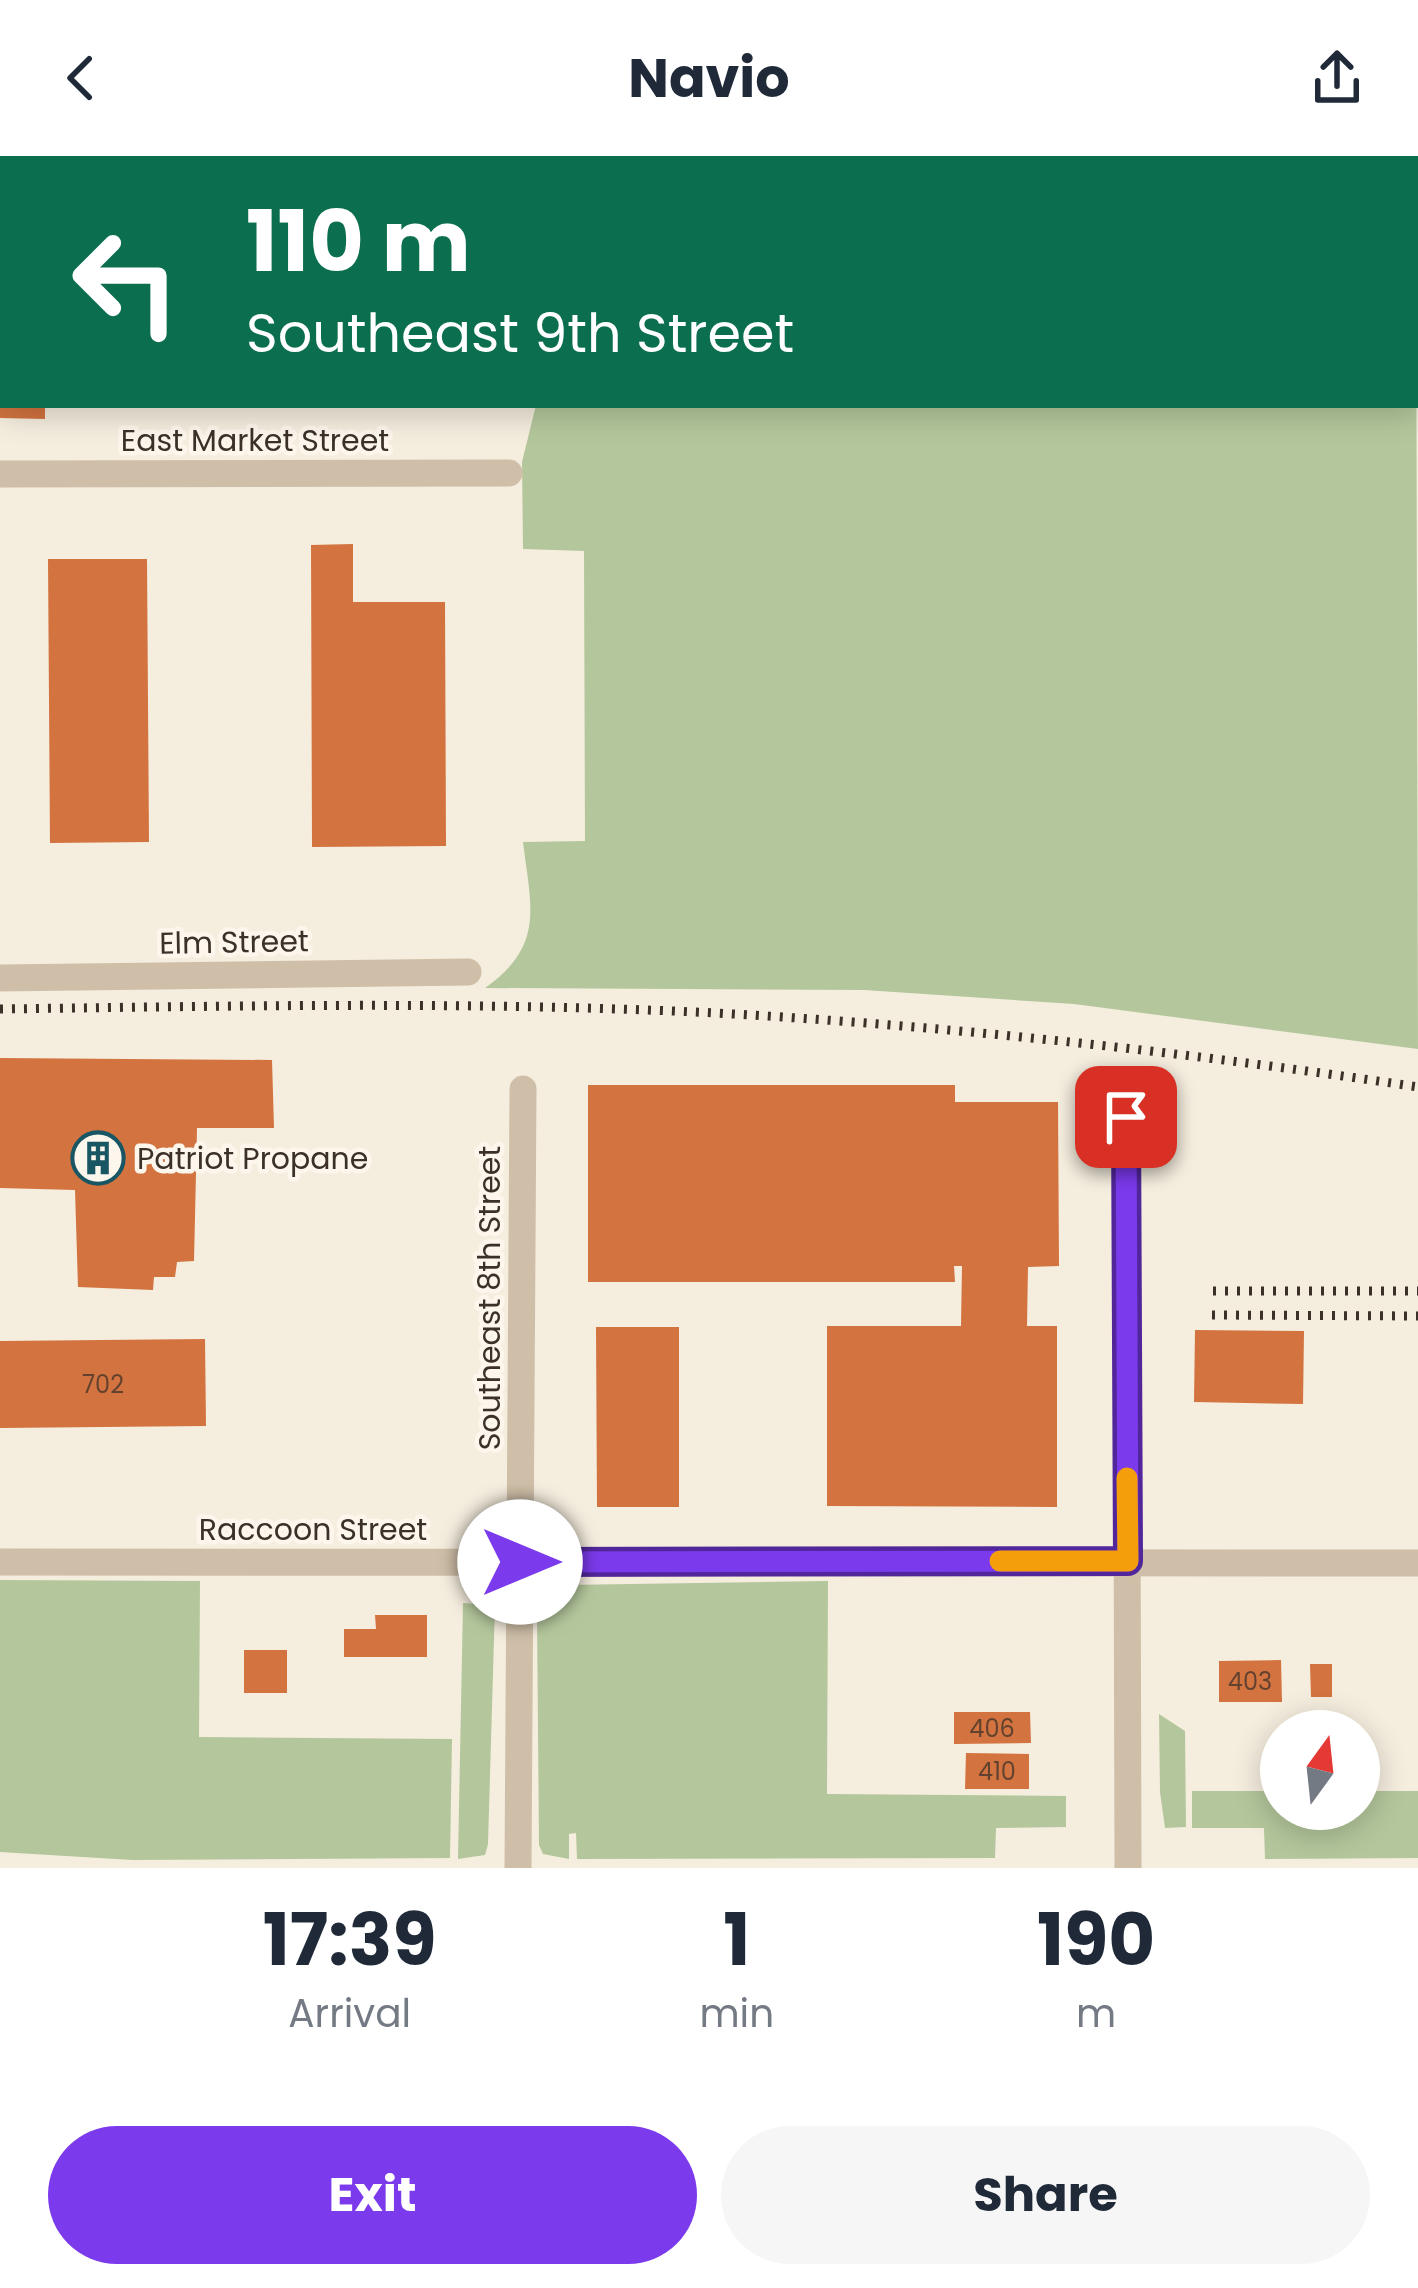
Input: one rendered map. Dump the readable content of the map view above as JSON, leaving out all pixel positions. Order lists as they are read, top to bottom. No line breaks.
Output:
{"streets":{"street":["East Market Street","Elm Street","Southeast 8th Street","Raccoon Street"]},"crossings":[["Southeast 8th Street","Raccoon Street"]],"places":{"building":["Patriot Propane"]},"house_numbers":["702","403","406","410"],"north":"top","page":{"header":"Navio","turn":["110 m","Southeast 9th Street"],"eta":["17:39","Arrival","1","min","190","m"],"buttons":["Exit","Share"]}}
